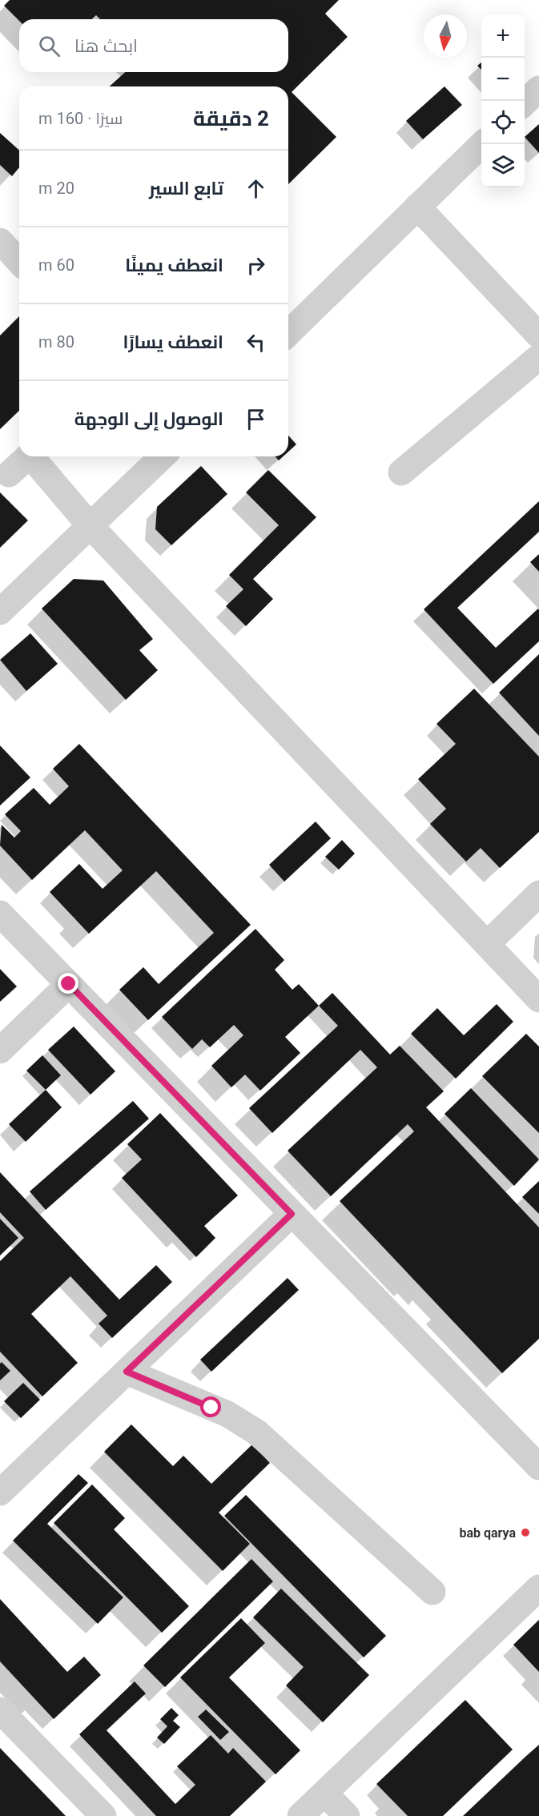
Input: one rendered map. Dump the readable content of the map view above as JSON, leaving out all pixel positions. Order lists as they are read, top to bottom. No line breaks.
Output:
{"places":["bab qarya"],"north":"bottom","page":{"map_buttons":["+","−"],"search":"ابحث هنا","heading":["2 دقيقة","سيرًا · 160 m"],"list":[["تابع السير","20 m"],["انعطف يمينًا","60 m"],["انعطف يسارًا","80 m"],"الوصول إلى الوجهة"]}}
